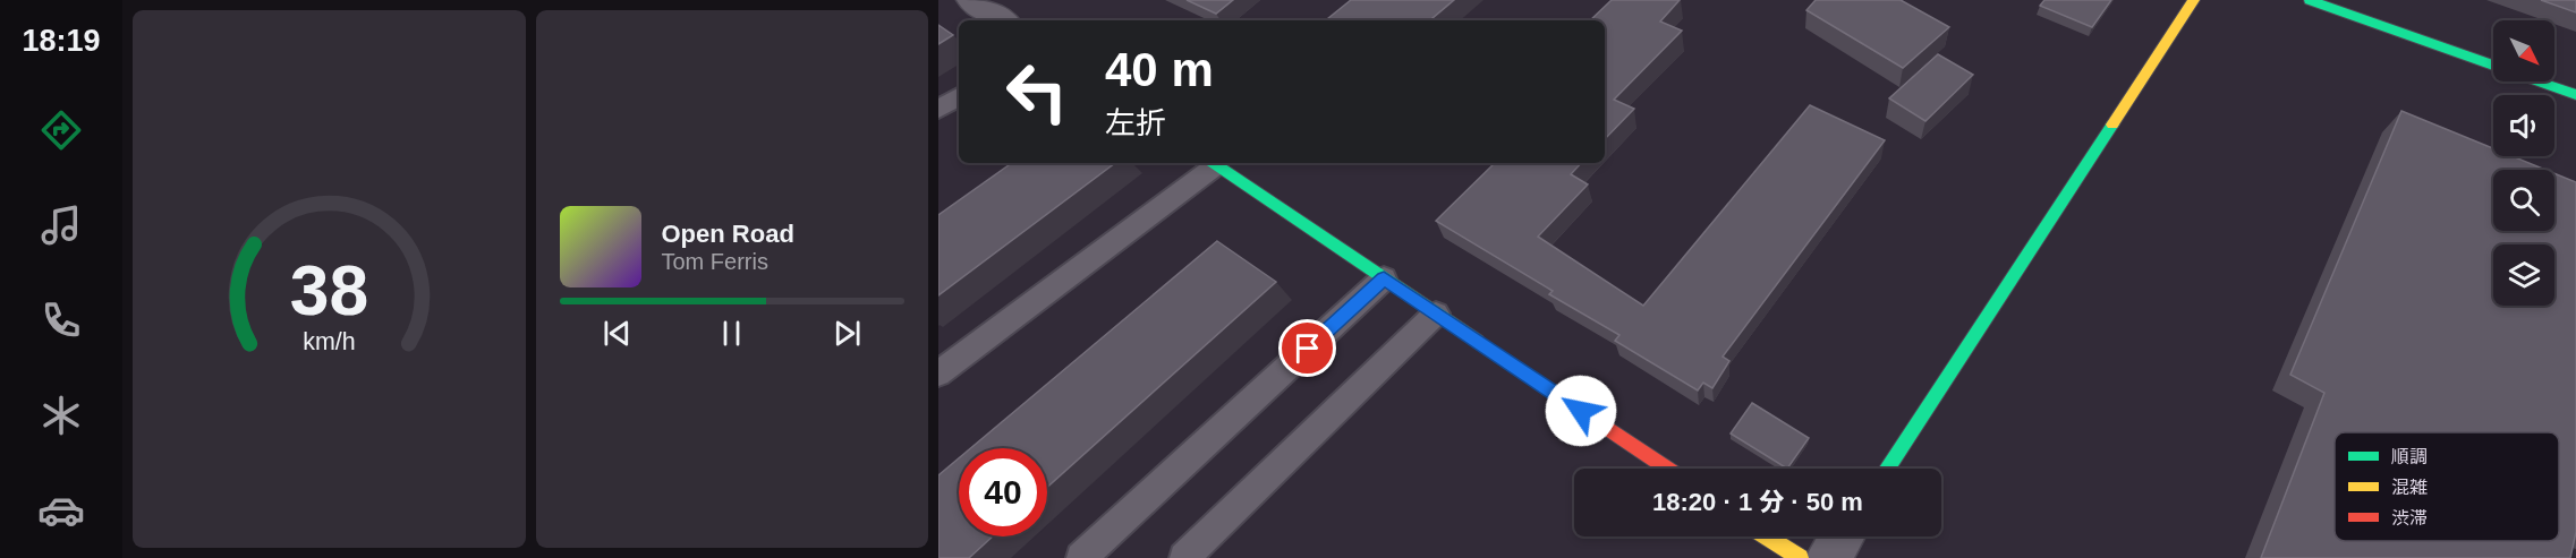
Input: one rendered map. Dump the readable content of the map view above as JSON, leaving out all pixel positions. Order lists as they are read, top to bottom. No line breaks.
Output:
{"legend":["順調","混雑","渋滞"],"north":"bottom right","page":{"tabs":"18:19","turn":["40 m","左折"],"song":["Open Road","Tom Ferris"],"limit":"40","trip":"18:20 · 1 分 · 50 m","gauge":["38","km/h"]}}
